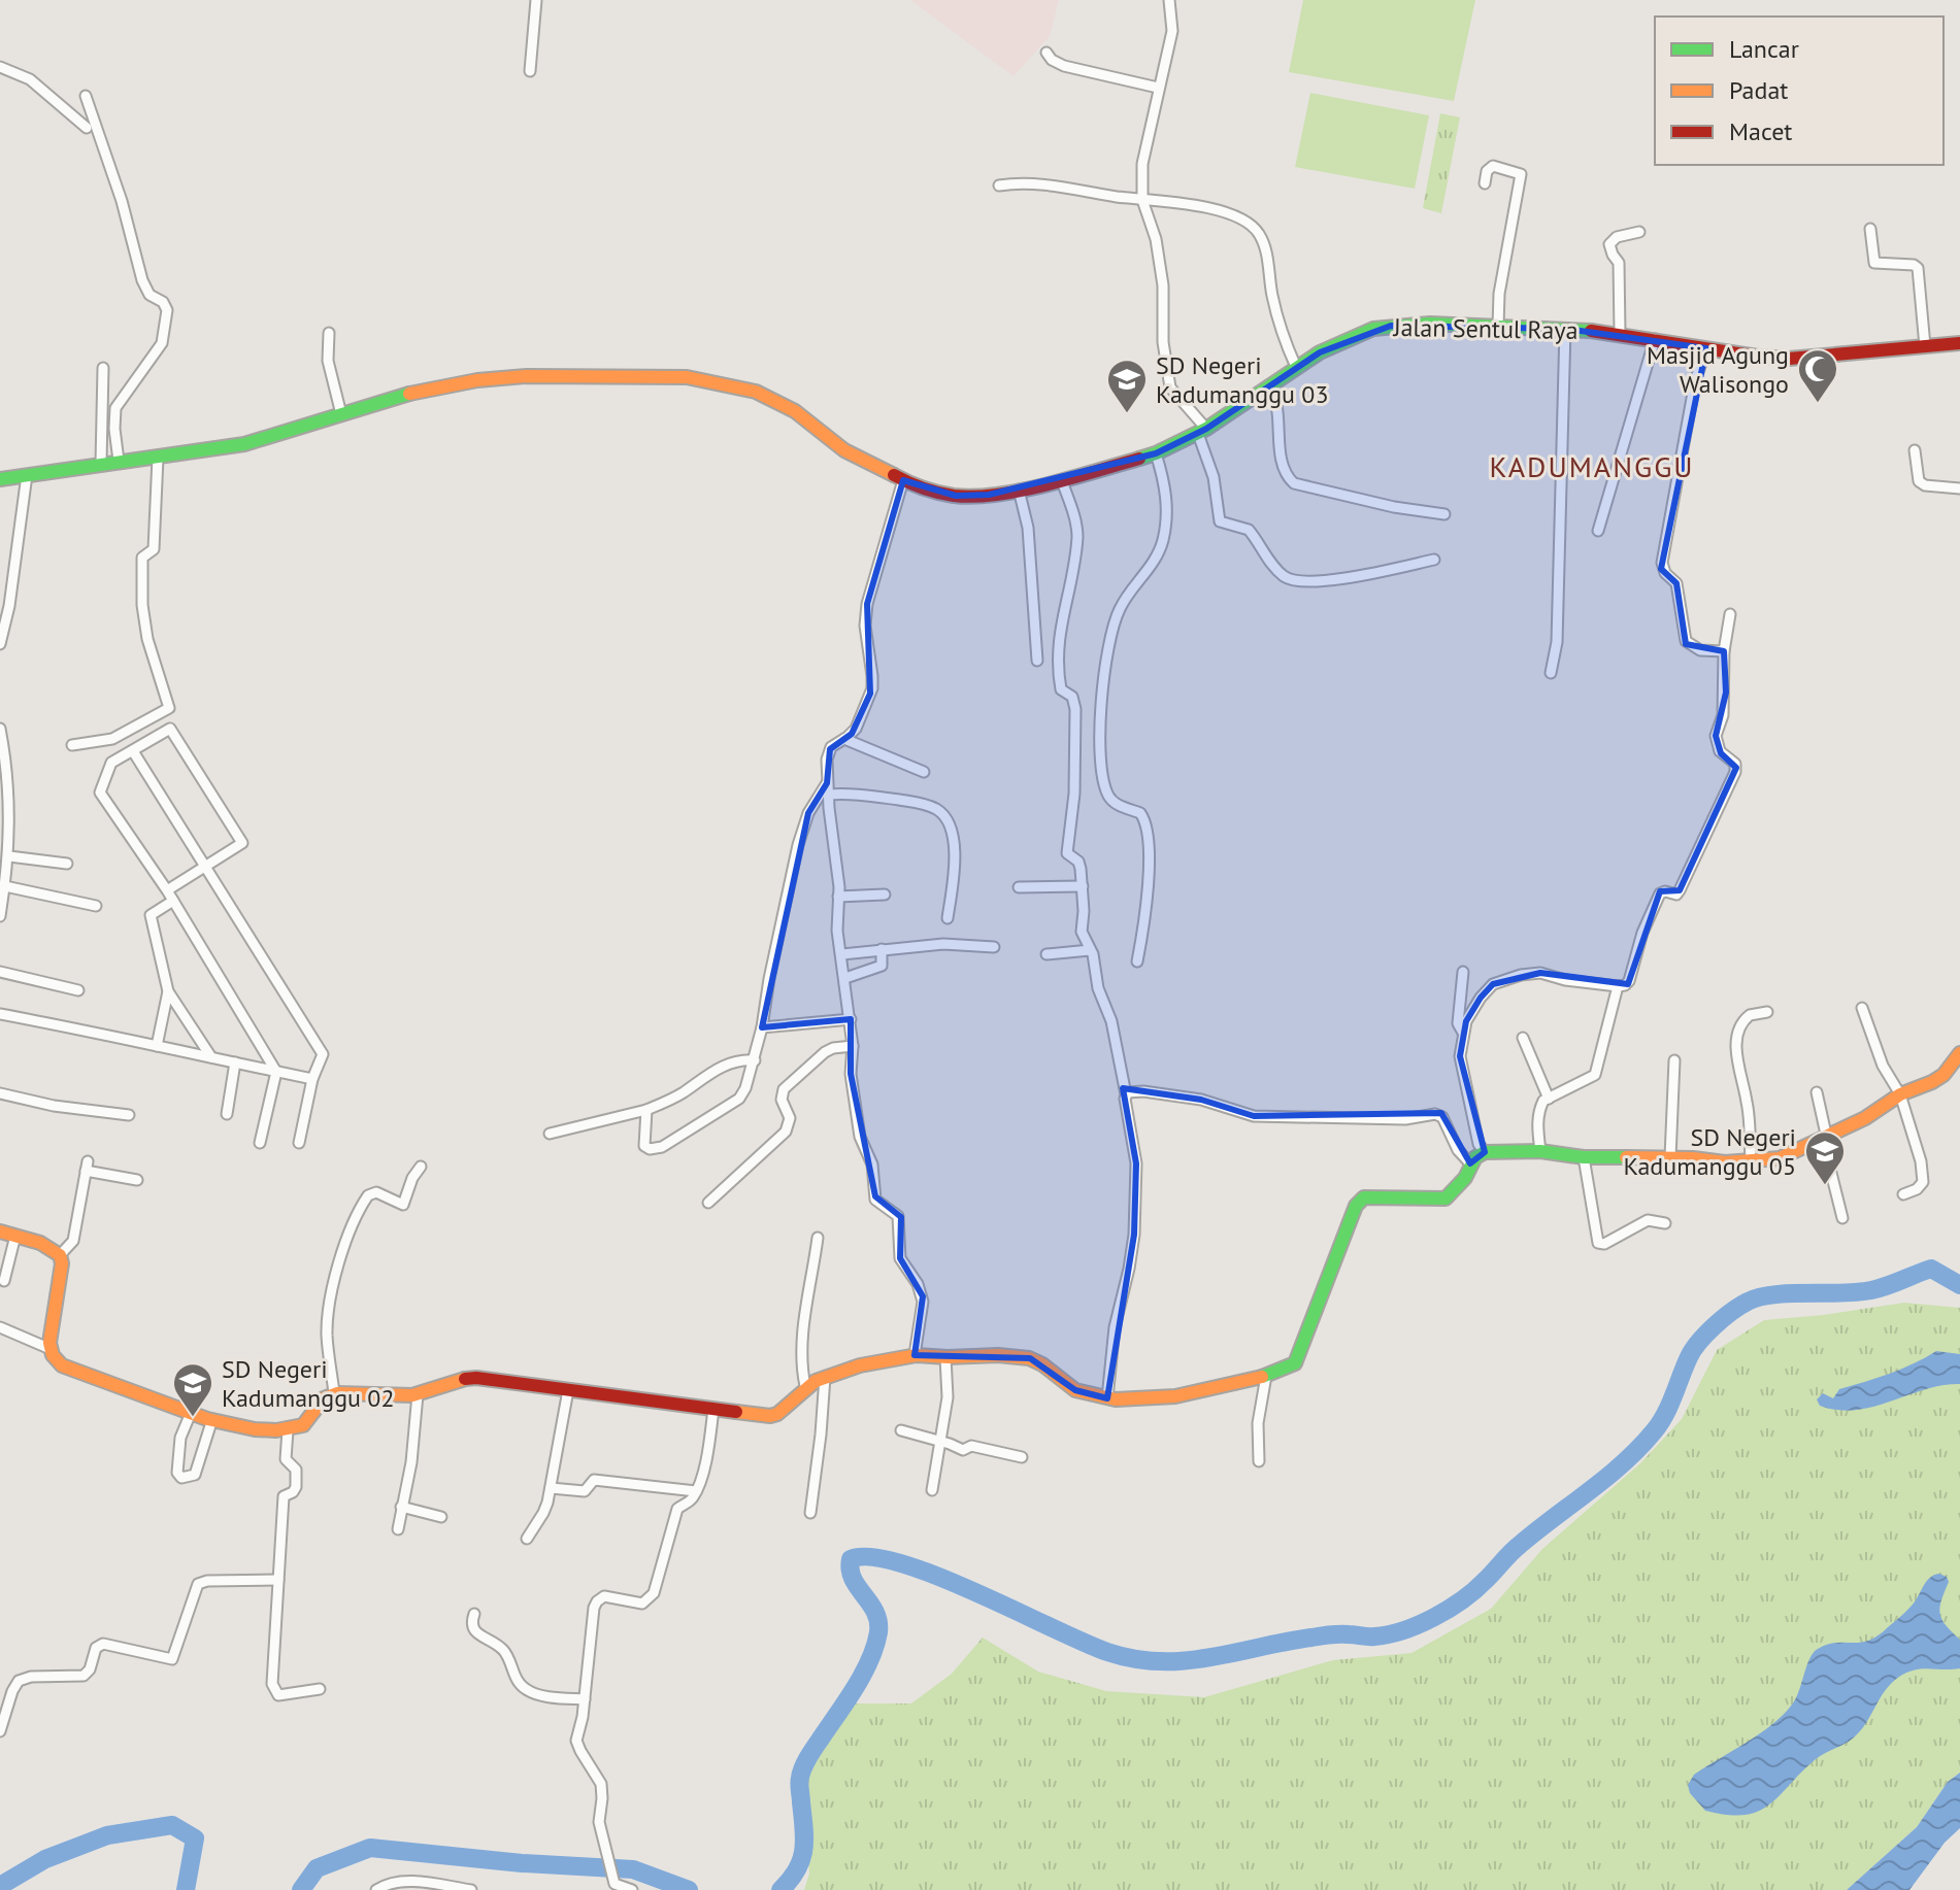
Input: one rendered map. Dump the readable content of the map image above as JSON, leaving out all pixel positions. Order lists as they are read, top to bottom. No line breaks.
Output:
{"streets":{"street":["Jalan Sentul Raya"]},"districts":["KADUMANGGU"],"places":{"mosque":["Masjid Agung Walisongo"],"school or university":["SD Negeri Kadumanggu 03","SD Negeri Kadumanggu 05","SD Negeri Kadumanggu 02"]},"legend":["Lancar","Padat","Macet"]}
